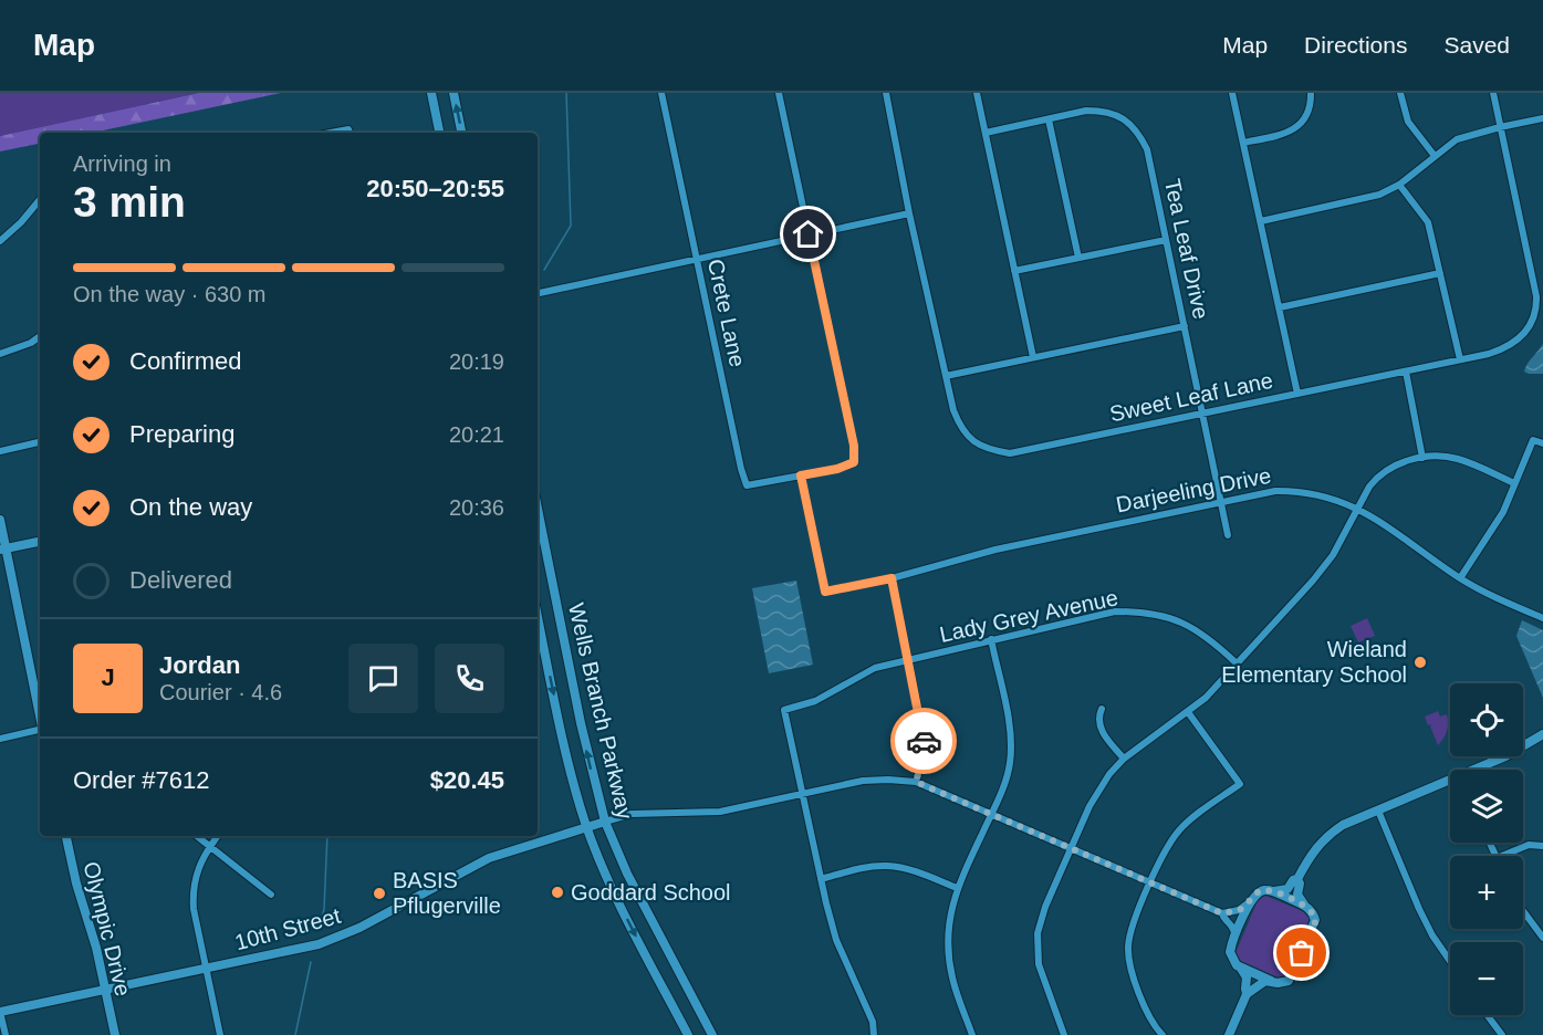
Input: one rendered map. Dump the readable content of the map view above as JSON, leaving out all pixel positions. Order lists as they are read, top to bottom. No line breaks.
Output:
{"streets":{"street":["Tea Leaf Drive","Crete Lane","Sweet Leaf Lane","Darjeeling Drive","Lady Grey Avenue","Wells Branch Parkway","Olympic Drive","10th Street"]},"crossings":[["Tea Leaf Drive","Sweet Leaf Lane"],["Tea Leaf Drive","Darjeeling Drive"],["Crete Lane","Darjeeling Drive"],["Wells Branch Parkway","10th Street"],["Olympic Drive","10th Street"]],"places":["Wieland Elementary School","Goddard School","BASIS Pflugerville"],"page":{"header":"Map","nav":["Map","Directions","Saved"],"heading":["3 min","Arriving in","20:50–20:55"],"panel":["Jordan","Courier · 4.6","Order #7612","$20.45"],"bar":"On the way · 630 m","list":[["Confirmed","20:19"],["Preparing","20:21"],["On the way","20:36"],"Delivered"],"round":"J","map_buttons":["+","−"]}}
